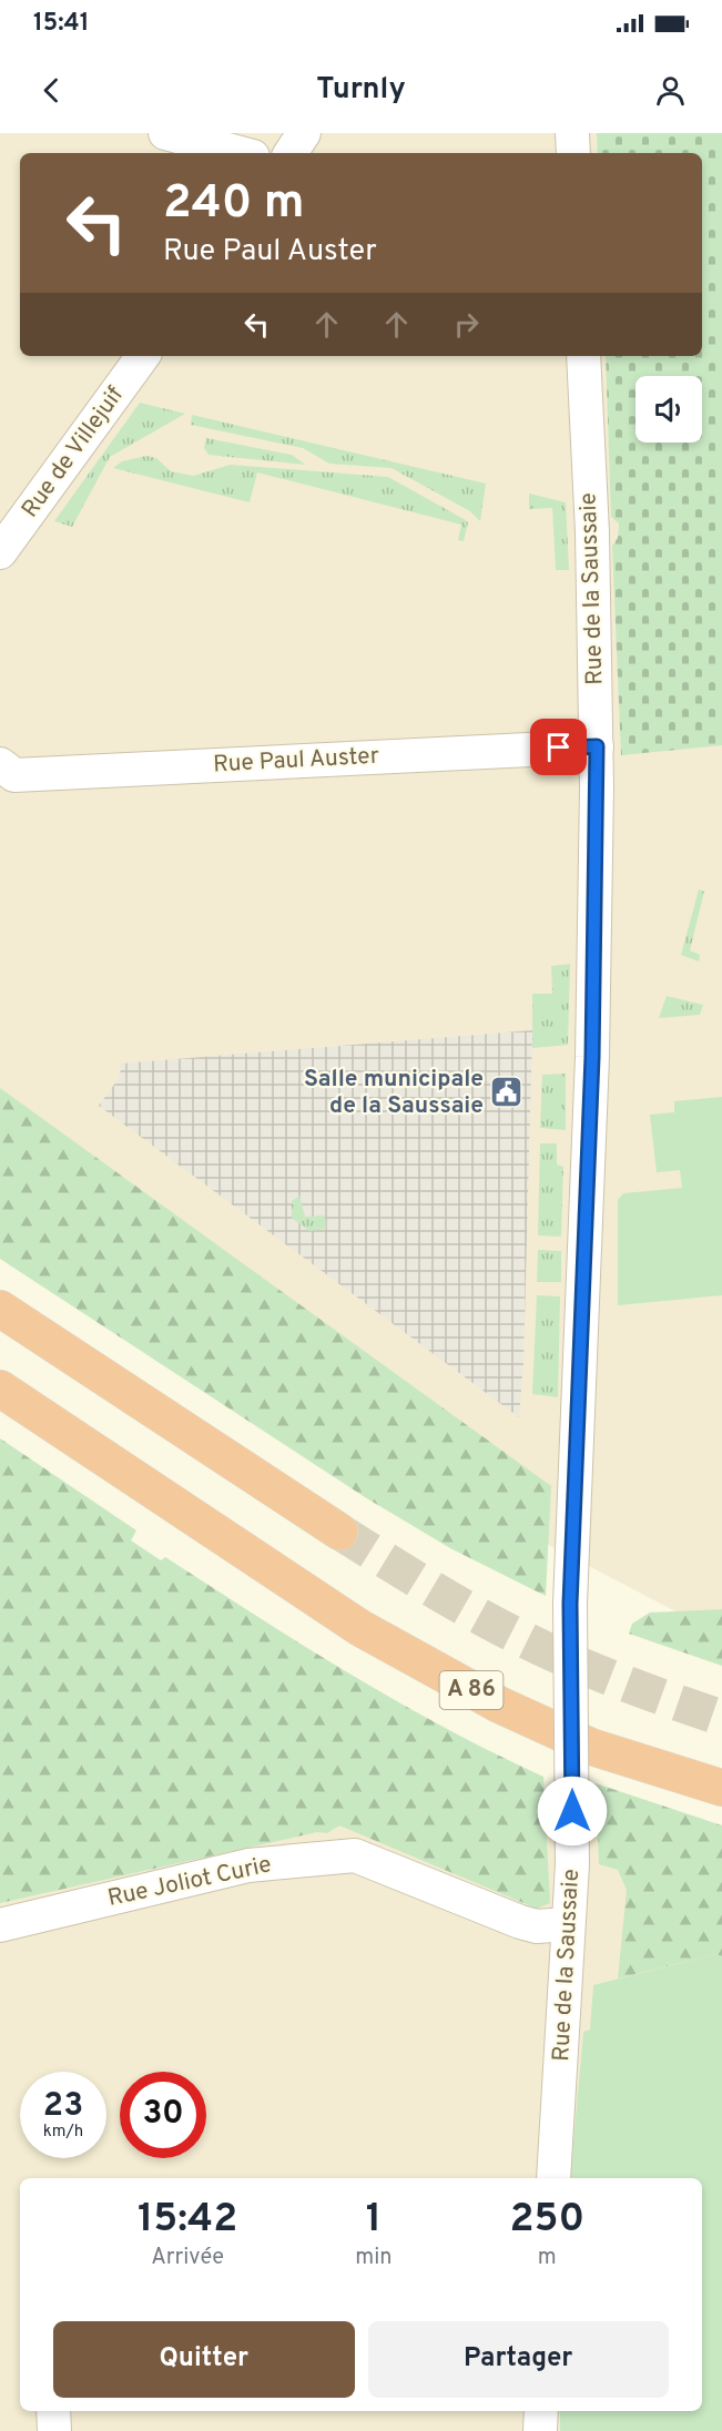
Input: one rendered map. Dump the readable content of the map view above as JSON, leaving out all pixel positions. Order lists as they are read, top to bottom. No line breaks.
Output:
{"streets":{"highway":["A 86"],"street":["Rue de Villejuif","Rue de la Saussaie","Rue Paul Auster","Rue Joliot Curie"]},"crossings":[["Rue de la Saussaie","Rue Paul Auster"],["Rue de la Saussaie","Rue Joliot Curie"]],"places":{"public building":["Salle municipale de la Saussaie"]},"page":{"status":"15:41","header":"Turnly","turn":["240 m","Rue Paul Auster"],"speed":"23 km/h","limit":"30","eta":["15:42","Arrivée","1","min","250","m"],"buttons":["Quitter","Partager"]}}
